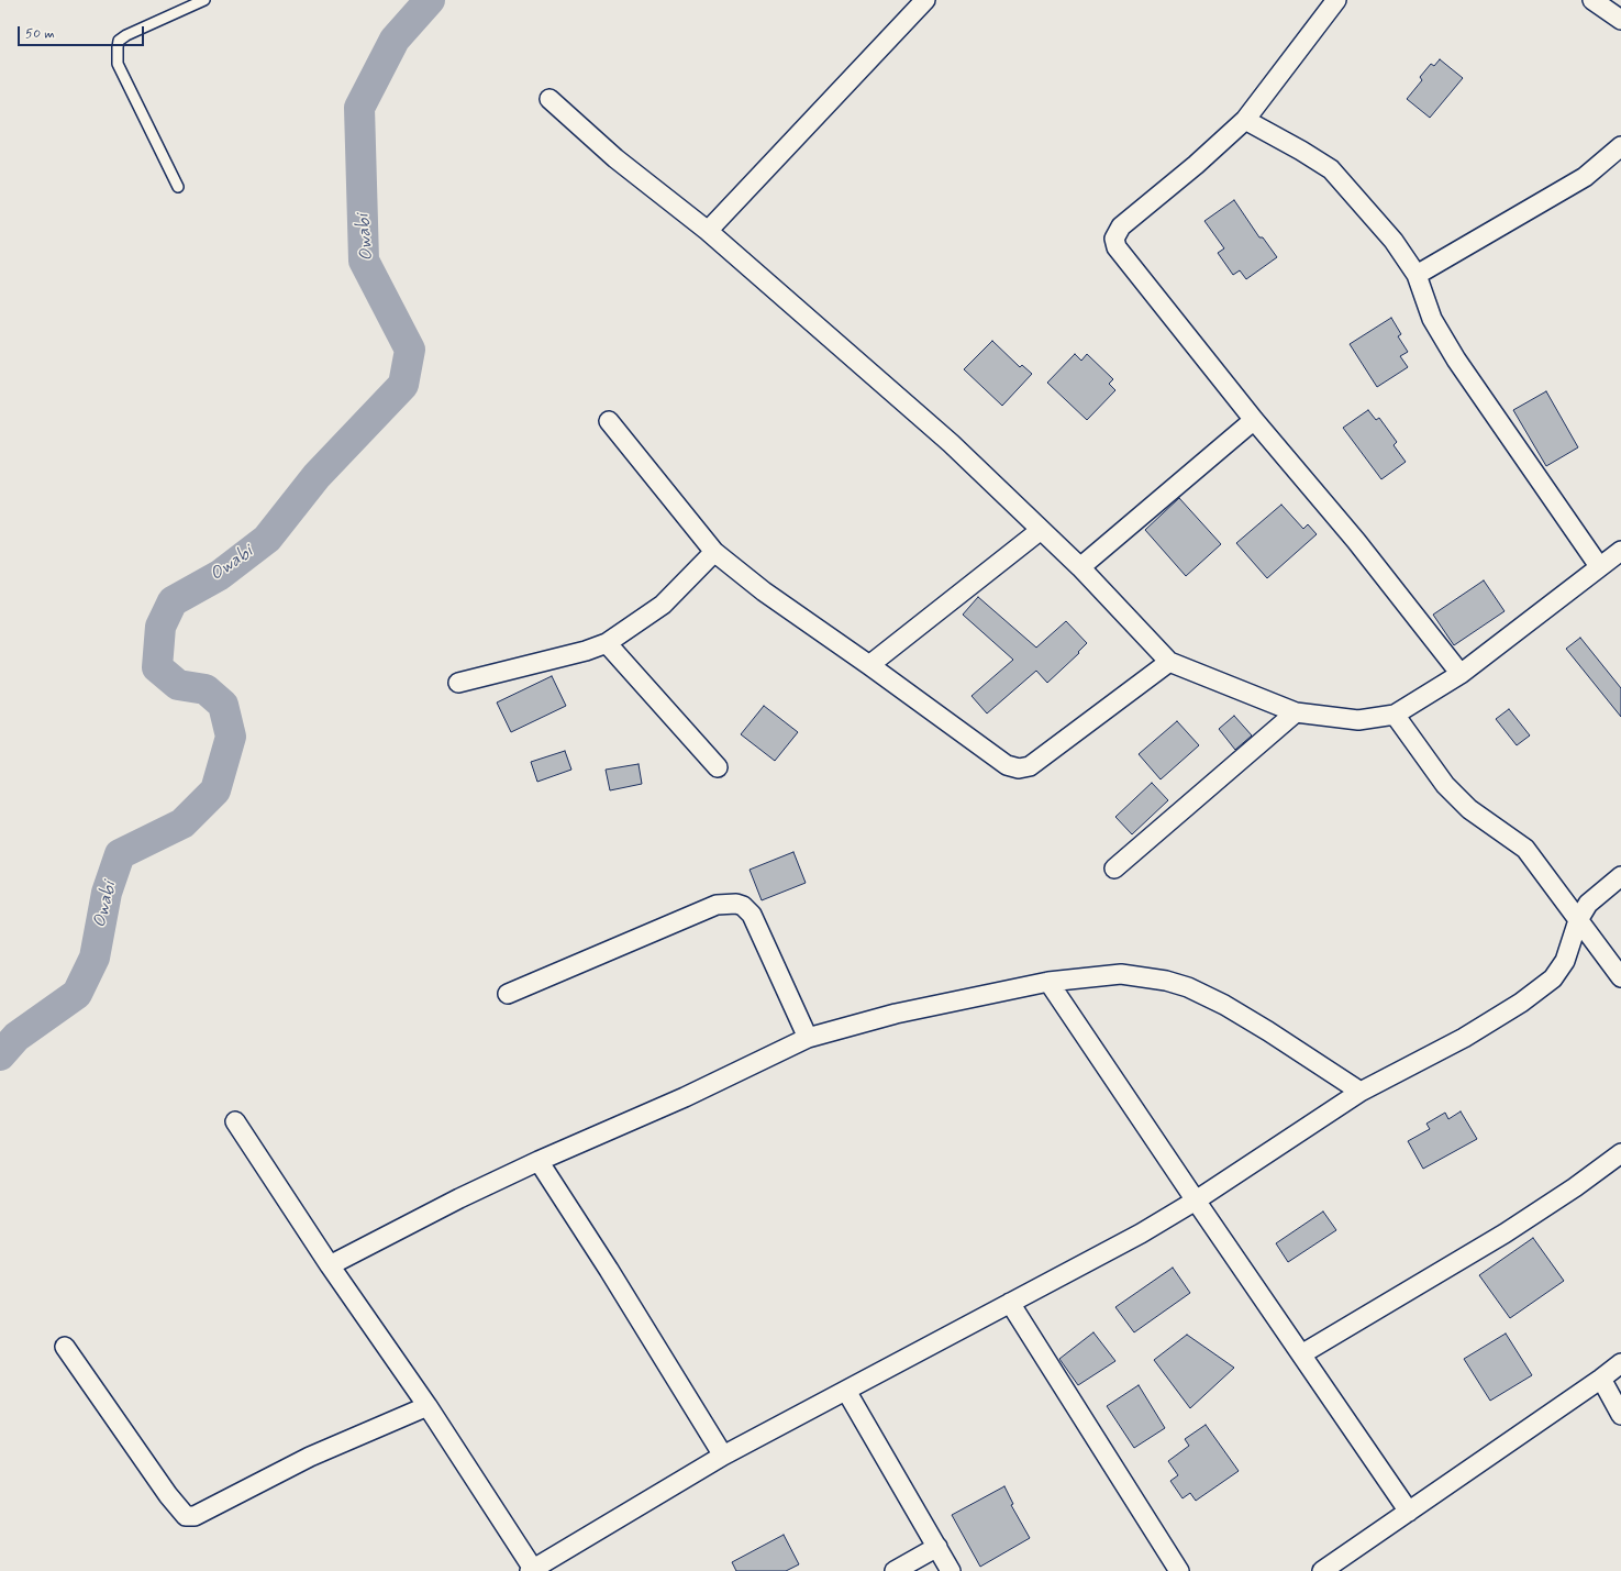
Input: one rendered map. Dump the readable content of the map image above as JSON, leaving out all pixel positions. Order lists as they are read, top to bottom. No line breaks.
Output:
{"water":["Owabi"],"scale_bar":"50 m"}
